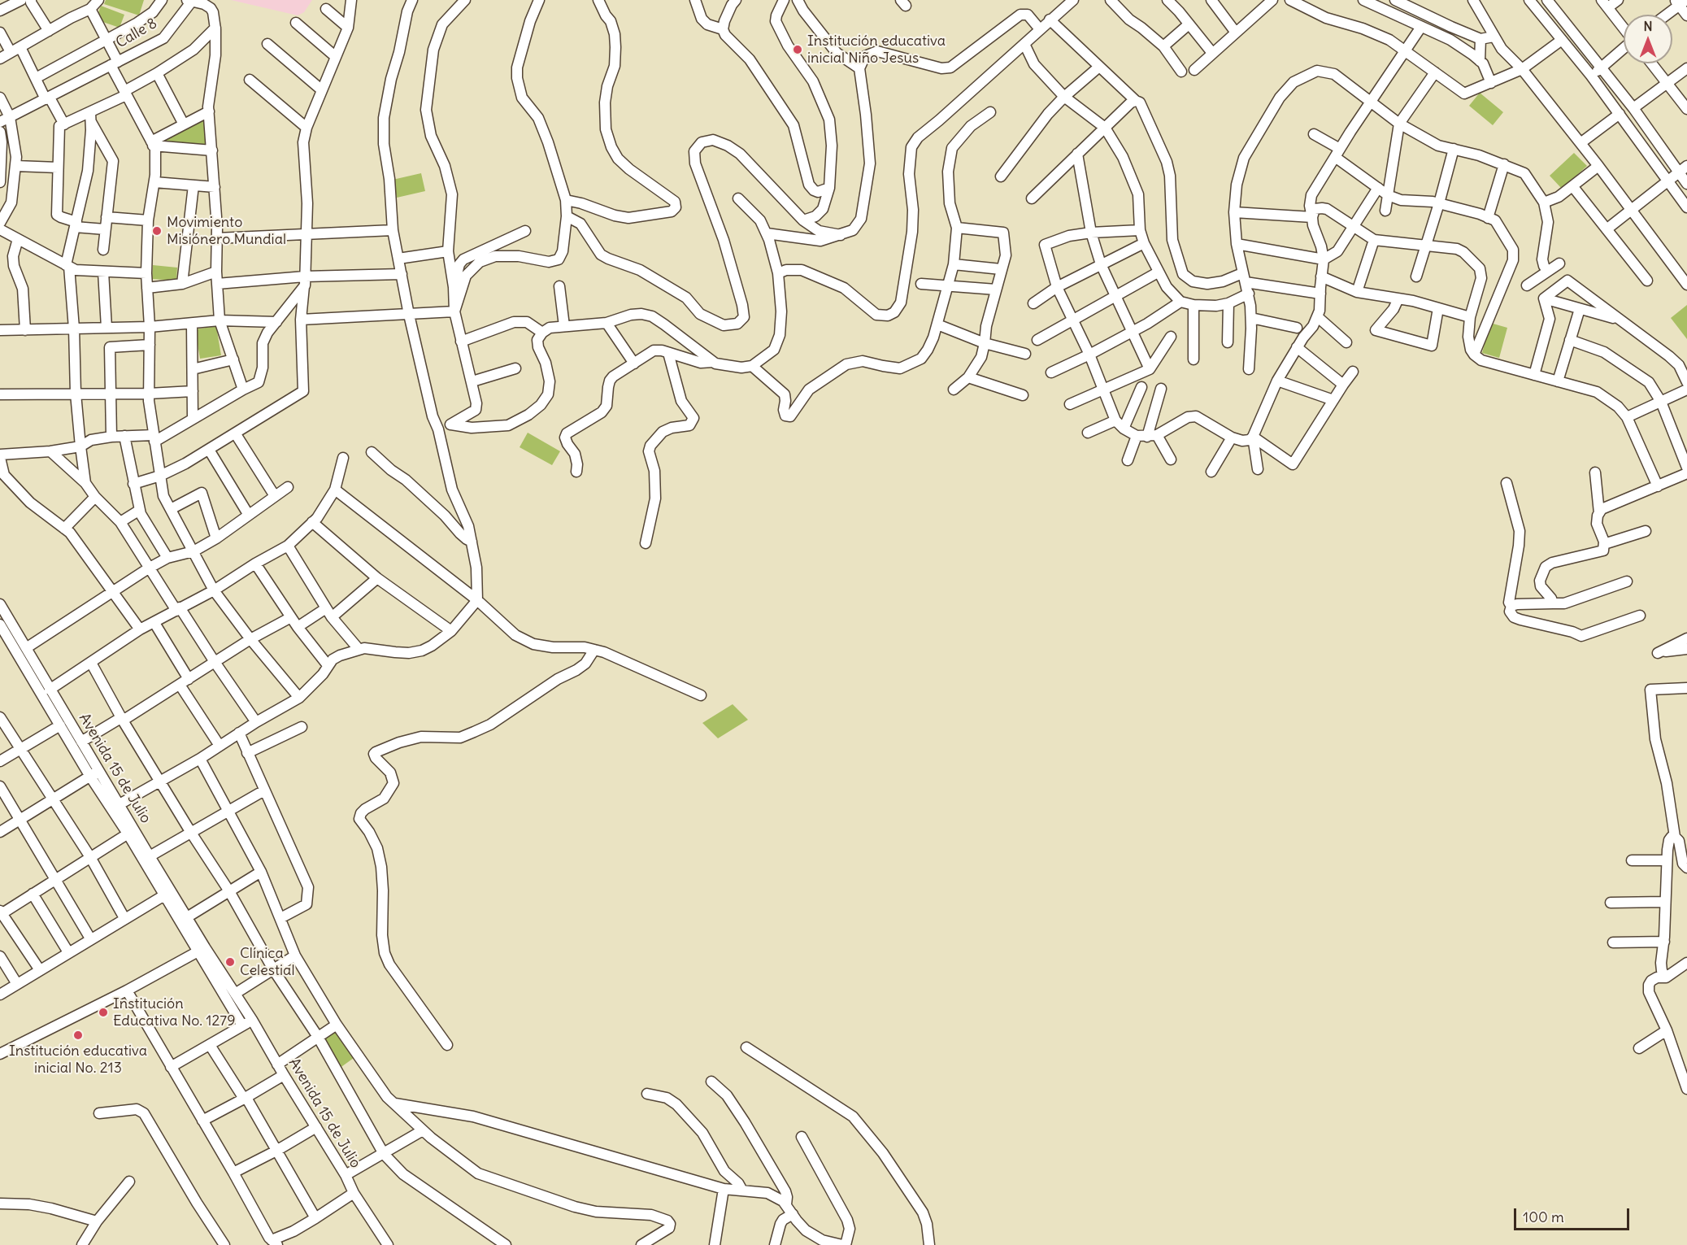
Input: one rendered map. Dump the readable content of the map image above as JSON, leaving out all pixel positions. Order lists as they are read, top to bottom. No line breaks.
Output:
{"streets":{"street":["Calle 8","Avenida 15 de Julio"]},"places":["Institución educativa inicial Niño Jesus","Movimiento Misiónero Mundial","Clínica Celestial","Institución Educativa No. 1279","Institución educativa inicial No. 213"],"scale_bar":"100 m","north":"top"}
